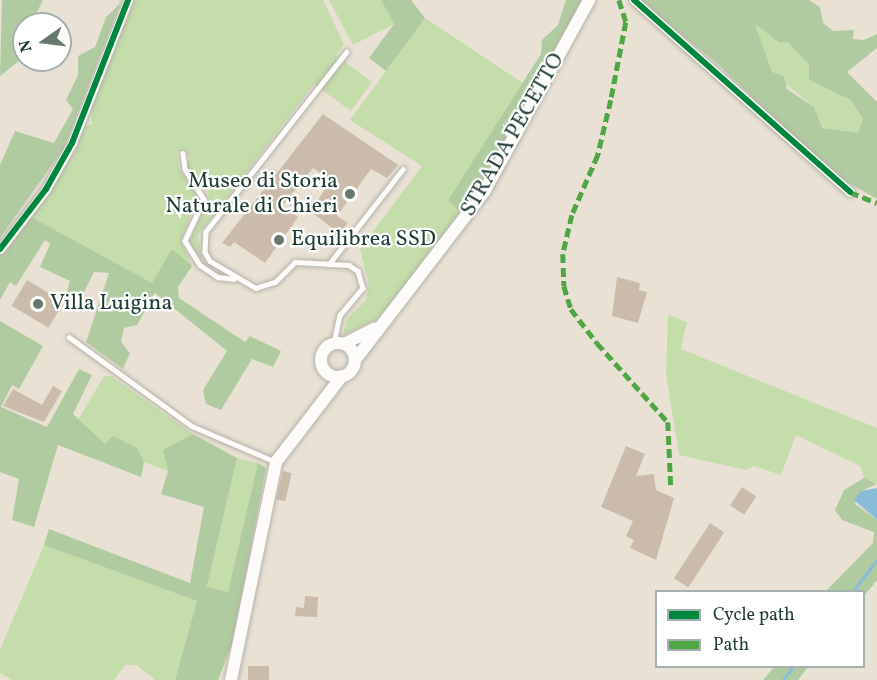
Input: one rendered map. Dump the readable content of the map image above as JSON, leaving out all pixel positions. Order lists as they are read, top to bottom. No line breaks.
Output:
{"streets":{"main road":["STRADA PECETTO"]},"places":["Museo di Storia Naturale di Chieri","Equilibrea SSD","Villa Luigina"],"legend":["Cycle path","Path"],"north":"left"}
